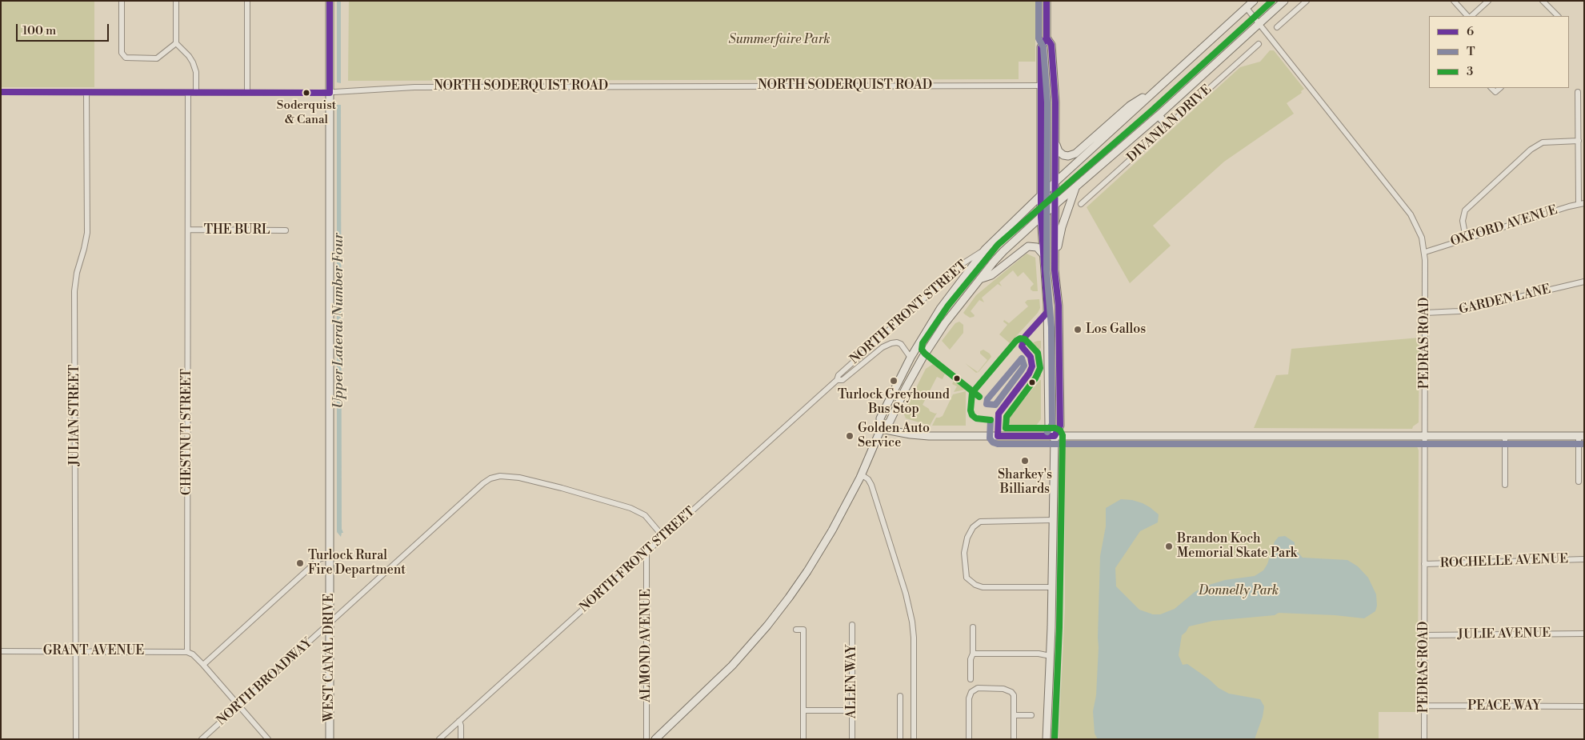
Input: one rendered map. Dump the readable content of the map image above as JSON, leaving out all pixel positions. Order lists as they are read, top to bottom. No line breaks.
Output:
{"streets":{"street":["NORTH SODERQUIST ROAD","DIVANIAN DRIVE","OXFORD AVENUE","THE BURL","GARDEN LANE","NORTH FRONT STREET","PEDRAS ROAD","JULIAN STREET","CHESTNUT STREET","ROCHELLE AVENUE","JULIE AVENUE","ALMOND AVENUE","GRANT AVENUE","WEST CANAL DRIVE","ALLEN WAY","NORTH BROADWAY","PEACE WAY"]},"crossings":[["NORTH SODERQUIST ROAD","JULIAN STREET"],["NORTH SODERQUIST ROAD","CHESTNUT STREET"],["NORTH SODERQUIST ROAD","WEST CANAL DRIVE"],["OXFORD AVENUE","PEDRAS ROAD"],["THE BURL","CHESTNUT STREET"],["GARDEN LANE","PEDRAS ROAD"],["NORTH FRONT STREET","ALMOND AVENUE"],["NORTH FRONT STREET","NORTH BROADWAY"],["PEDRAS ROAD","ROCHELLE AVENUE"],["PEDRAS ROAD","JULIE AVENUE"],["PEDRAS ROAD","PEACE WAY"],["JULIAN STREET","GRANT AVENUE"],["CHESTNUT STREET","GRANT AVENUE"],["WEST CANAL DRIVE","NORTH BROADWAY"]],"water":["Upper Lateral Number Four"],"parks":["Summerfaire Park","Donnelly Park"],"places":["Soderquist & Canal","Los Gallos","Turlock Greyhound Bus Stop","Golden Auto Service","Sharkey's Billiards","Brandon Koch Memorial Skate Park","Turlock Rural Fire Department"],"lines":["transit line 6","transit line T","transit line 3"],"legend":["6","T","3"],"scale_bar":"100 m"}
